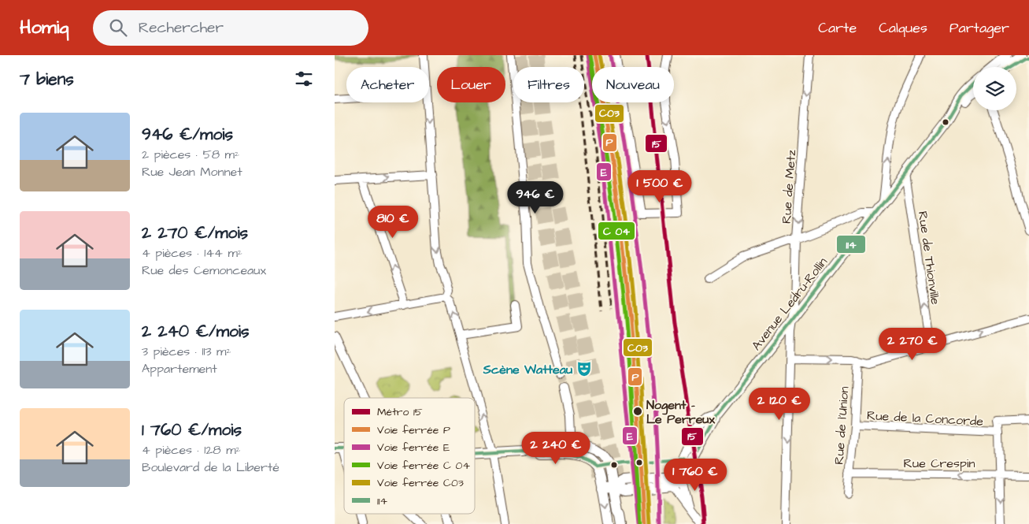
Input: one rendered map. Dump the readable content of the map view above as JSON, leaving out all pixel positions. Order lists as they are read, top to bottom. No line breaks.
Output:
{"streets":{"street":["Rue de Metz","Rue de Thionville","Avenue Ledru-Rollin","Rue de la Concorde","Rue de l'Union","Rue Crespin"]},"crossings":[["Rue de Metz","Avenue Ledru-Rollin"],["Rue de Thionville","Avenue Ledru-Rollin"],["Rue de la Concorde","Rue de l'Union"],["Rue de la Concorde","Rue Crespin"],["Rue de l'Union","Rue Crespin"]],"one_way":["Rue de Metz","Rue de Thionville","Rue Crespin"],"places":{"theatre":["Scène Watteau"],"other":["Nogent - Le Perreux"]},"lines":["metro line 15","rail line P","rail line E","rail line C03","transit line 114"],"legend":["Métro 15","Voie ferrée P","Voie ferrée E","Voie ferrée C 04","Voie ferrée C03","114"],"page":{"header":"Homiq","search":"Rechercher","nav":["Carte","Calques","Partager"],"heading":"7 biens","chip":["Acheter","Louer","Filtres","Nouveau"],"list":[{"name":"946 €/mois","note":"2 pièces · 58 m² · Rue Jean Monnet"},{"name":"2 270 €/mois","note":"4 pièces · 144 m² · Rue des Cemonceaux"},{"name":"2 240 €/mois","note":"3 pièces · 113 m² · Appartement"},{"name":"1 760 €/mois","note":"4 pièces · 128 m² · Boulevard de la Liberté"}],"price":["1 500 €","946 €","810 €","2 270 €","2 120 €","2 240 €","1 760 €"]}}
